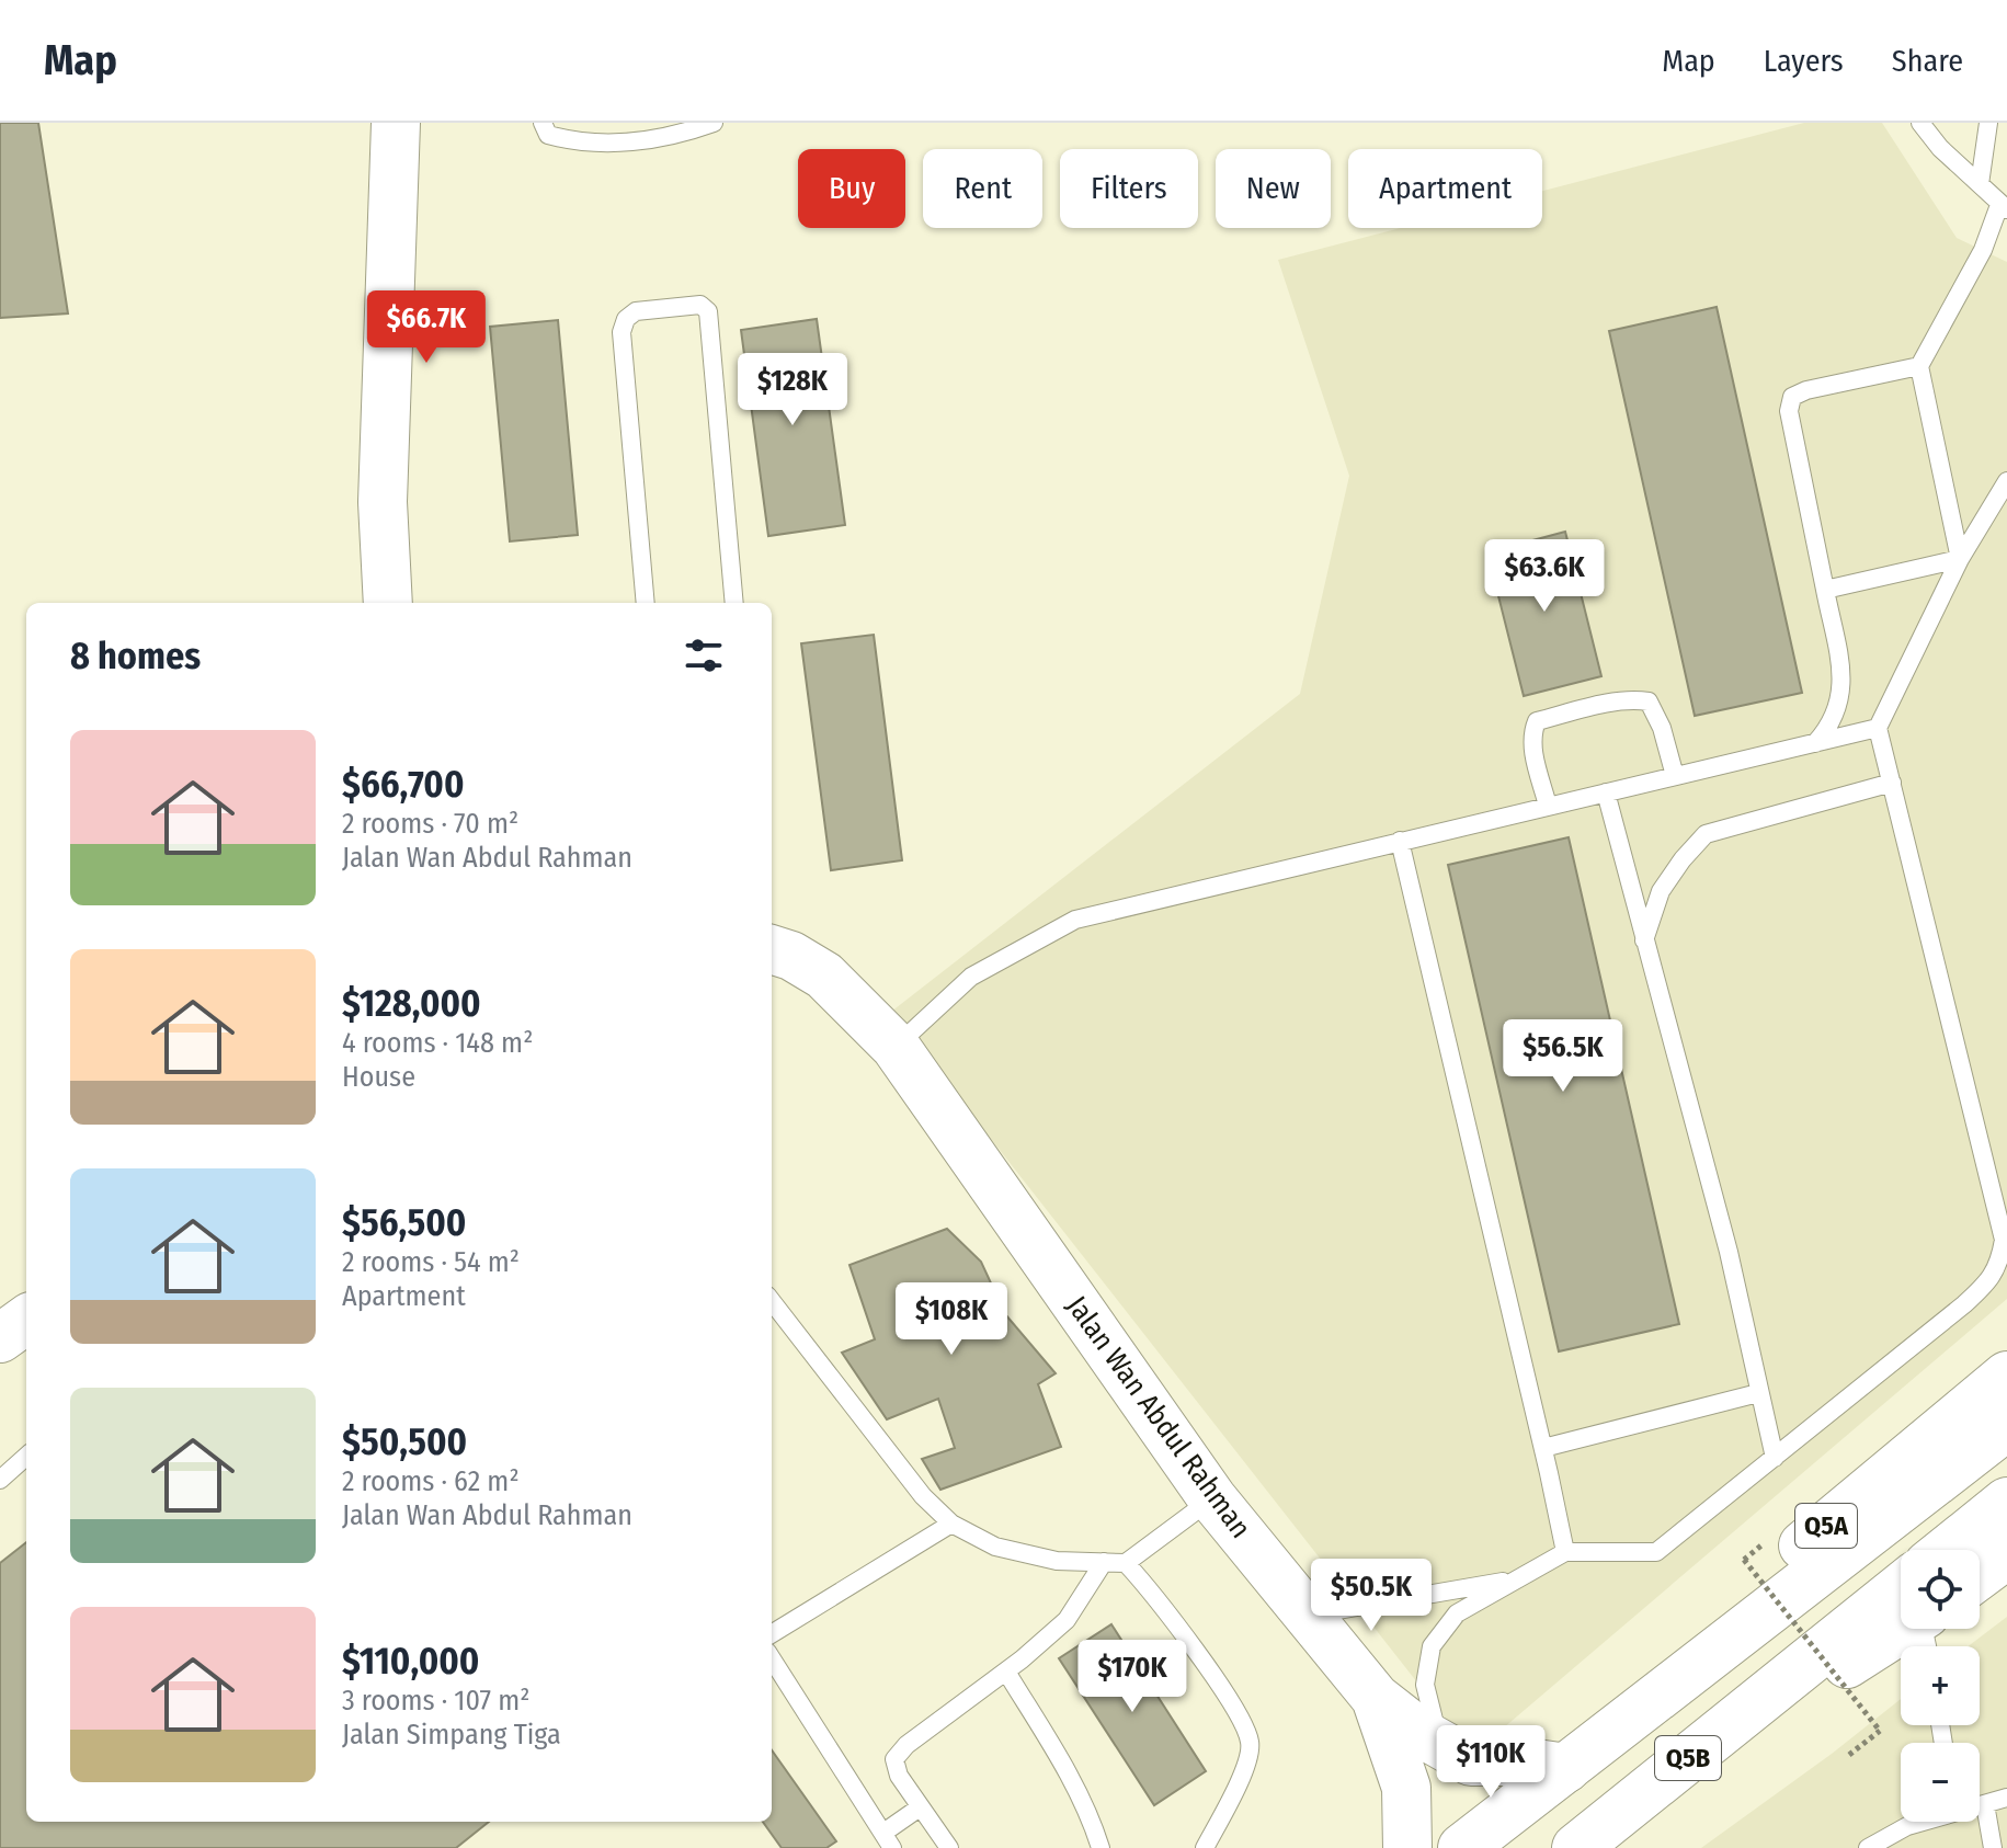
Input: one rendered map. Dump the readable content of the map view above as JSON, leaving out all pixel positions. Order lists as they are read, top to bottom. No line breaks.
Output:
{"streets":{"main road":["Jalan Wan Abdul Rahman","Q5A","Q5B"]},"page":{"header":"Map","nav":["Map","Layers","Share"],"chip":["Buy","Rent","Filters","New","Apartment"],"price":["$66.7K","$128K","$63.6K","$56.5K","$108K","$50.5K","$170K","$110K"],"heading":"8 homes","list":[{"name":"$66,700","note":"2 rooms · 70 m² · Jalan Wan Abdul Rahman"},{"name":"$128,000","note":"4 rooms · 148 m² · House"},{"name":"$56,500","note":"2 rooms · 54 m² · Apartment"},{"name":"$50,500","note":"2 rooms · 62 m² · Jalan Wan Abdul Rahman"},{"name":"$110,000","note":"3 rooms · 107 m² · Jalan Simpang Tiga"}],"map_buttons":["+","−"]}}
